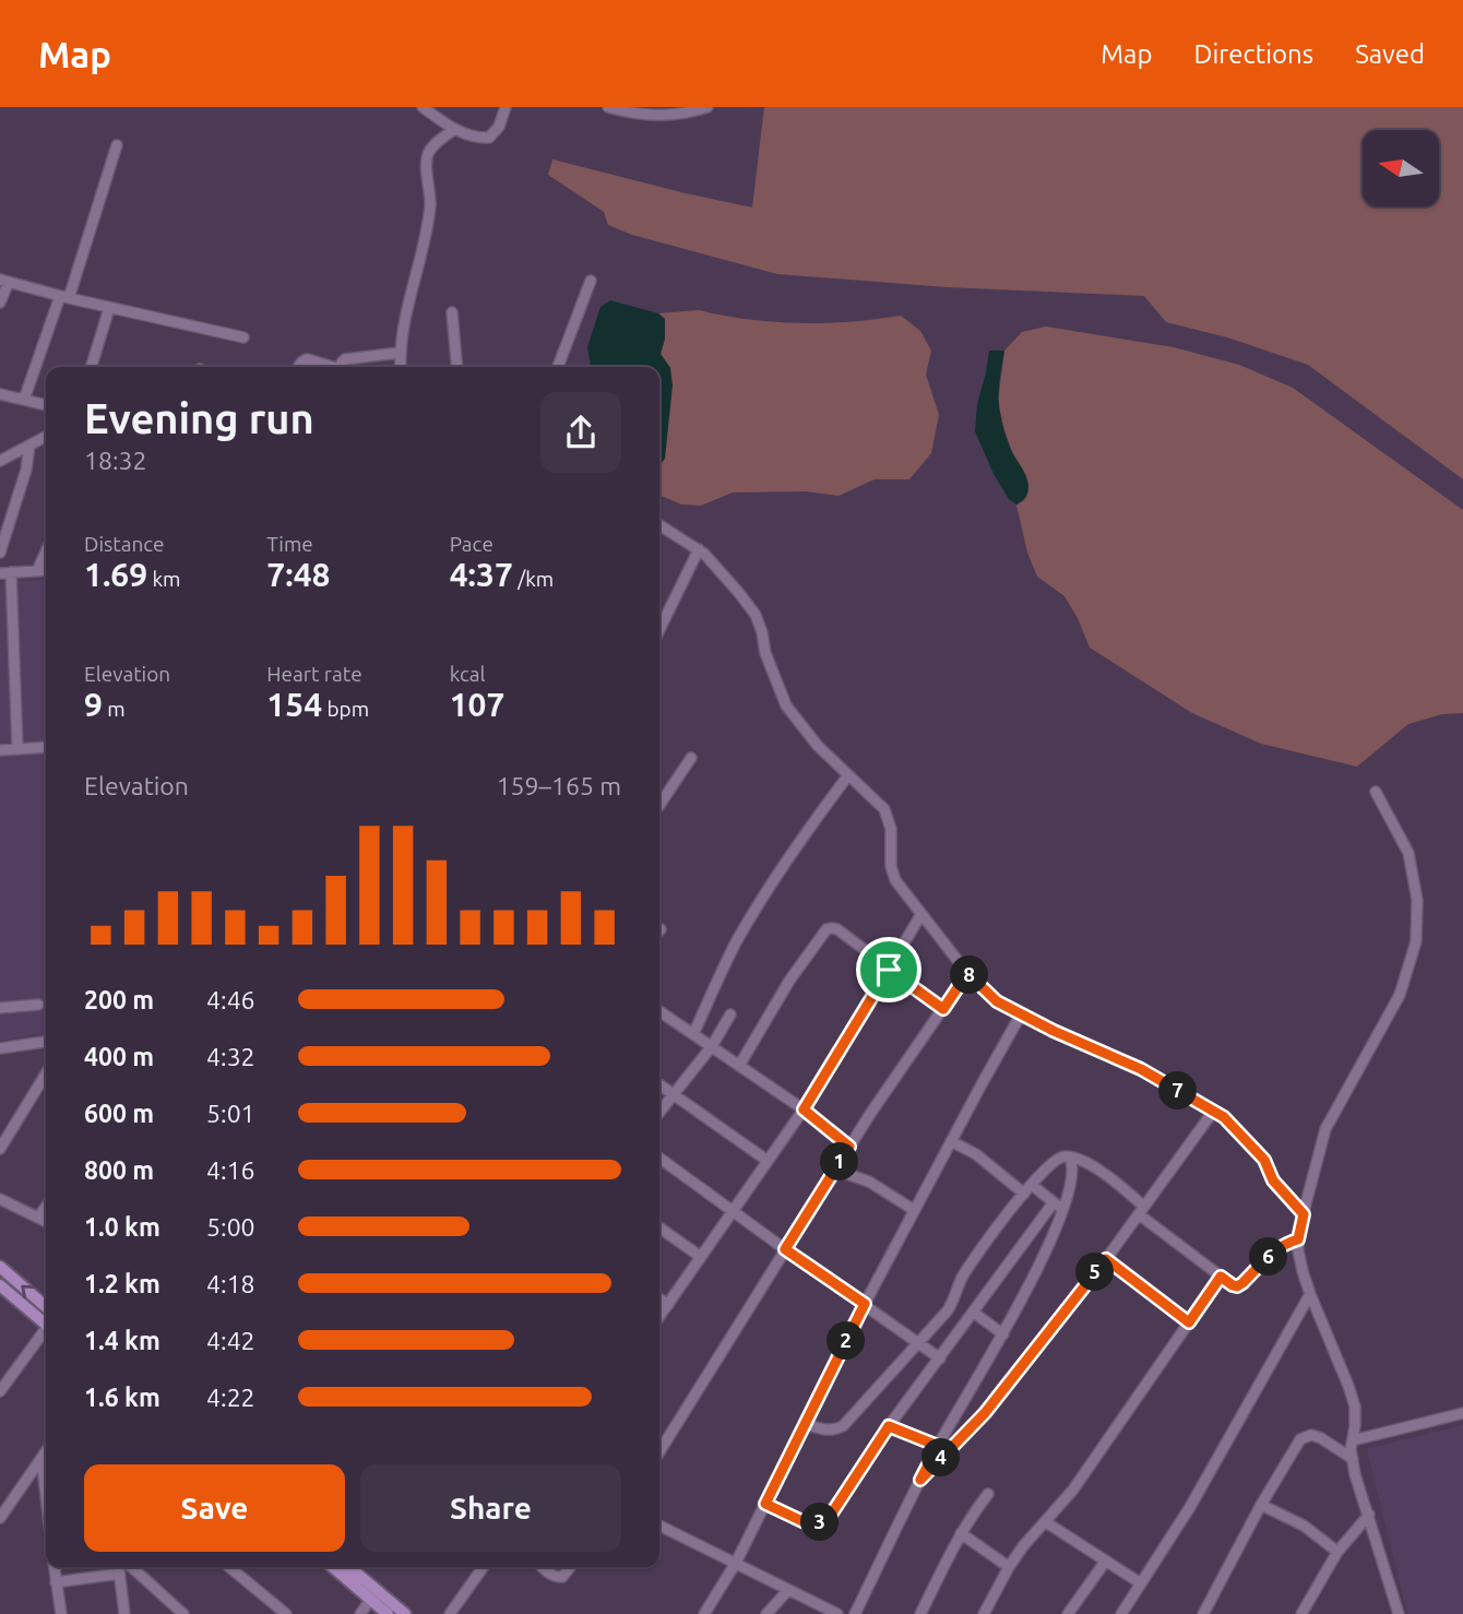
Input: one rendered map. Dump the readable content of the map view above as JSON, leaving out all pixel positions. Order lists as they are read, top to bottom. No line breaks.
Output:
{"north":"left","page":{"header":"Map","nav":["Map","Directions","Saved"],"heading":["Evening run","18:32"],"stats":[["Distance","1.69 km"],["Time","7:48"],["Pace","4:37 /km"],["Elevation","9 m"],["Heart rate","154 bpm"],["kcal","107"]],"chart":["Elevation","159–165 m"],"pins":["8","7","1","6","5","2","4","3"],"list":[{"name":"200 m","note":"4:46"},{"name":"400 m","note":"4:32"},{"name":"600 m","note":"5:01"},{"name":"800 m","note":"4:16"},{"name":"1.0 km","note":"5:00"},{"name":"1.2 km","note":"4:18"},{"name":"1.4 km","note":"4:42"},{"name":"1.6 km","note":"4:22"}],"buttons":["Save","Share"]}}
